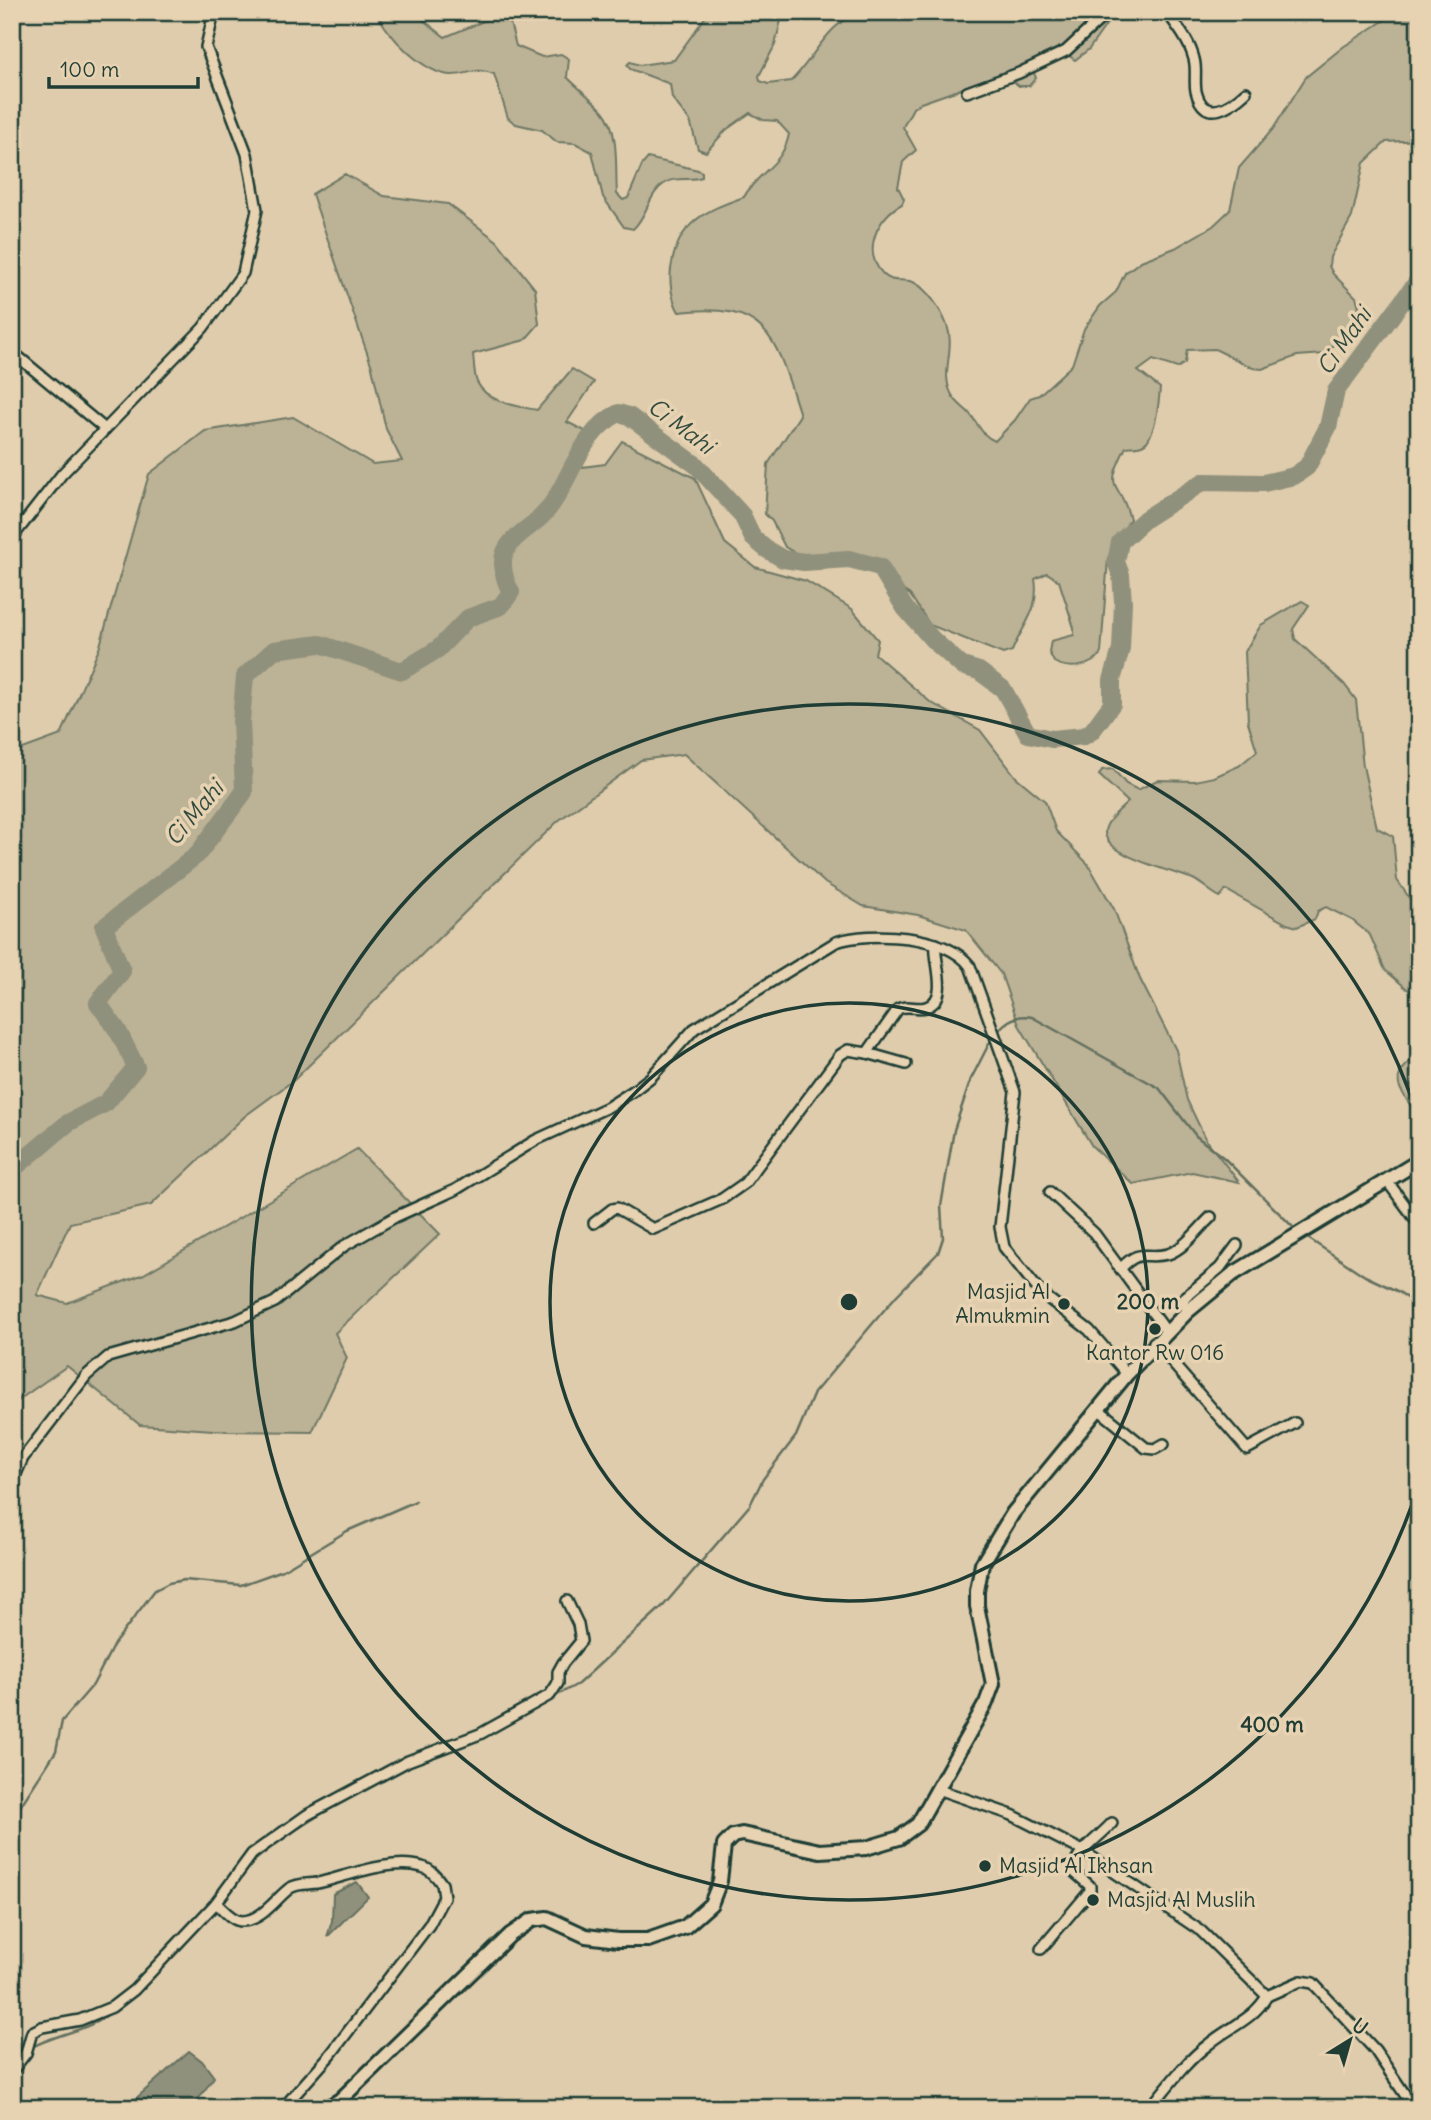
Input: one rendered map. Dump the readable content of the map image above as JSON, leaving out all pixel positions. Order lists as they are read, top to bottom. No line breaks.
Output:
{"water":["Ci Mahi"],"places":["Masjid Al Almukmin","Kantor Rw 016","Masjid Al Ikhsan","Masjid Al Muslih"],"scale_bar":"100 m","north":"top right","rings":["200 m","400 m"]}
